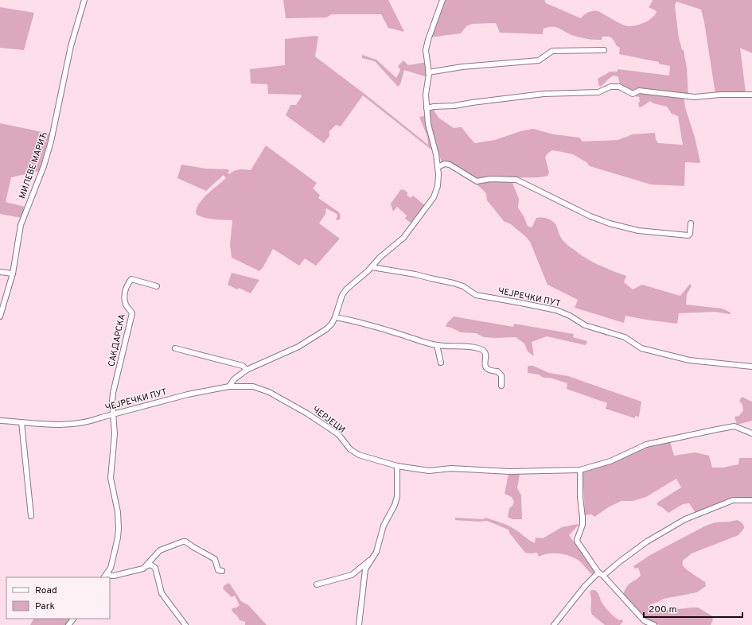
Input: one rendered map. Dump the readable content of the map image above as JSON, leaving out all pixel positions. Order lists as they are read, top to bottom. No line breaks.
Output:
{"streets":{"street":["МИЛЕВЕ МAРИЋ","ЧЕЈРЕЧКИ ПУТ","САКДАРСКА","ЧЕРЈЕЦИ"]},"crossings":[["ЧЕЈРЕЧКИ ПУТ","САКДАРСКА"],["ЧЕЈРЕЧКИ ПУТ","ЧЕРЈЕЦИ"]],"legend":["Road","Park"],"scale_bar":"200 m"}
